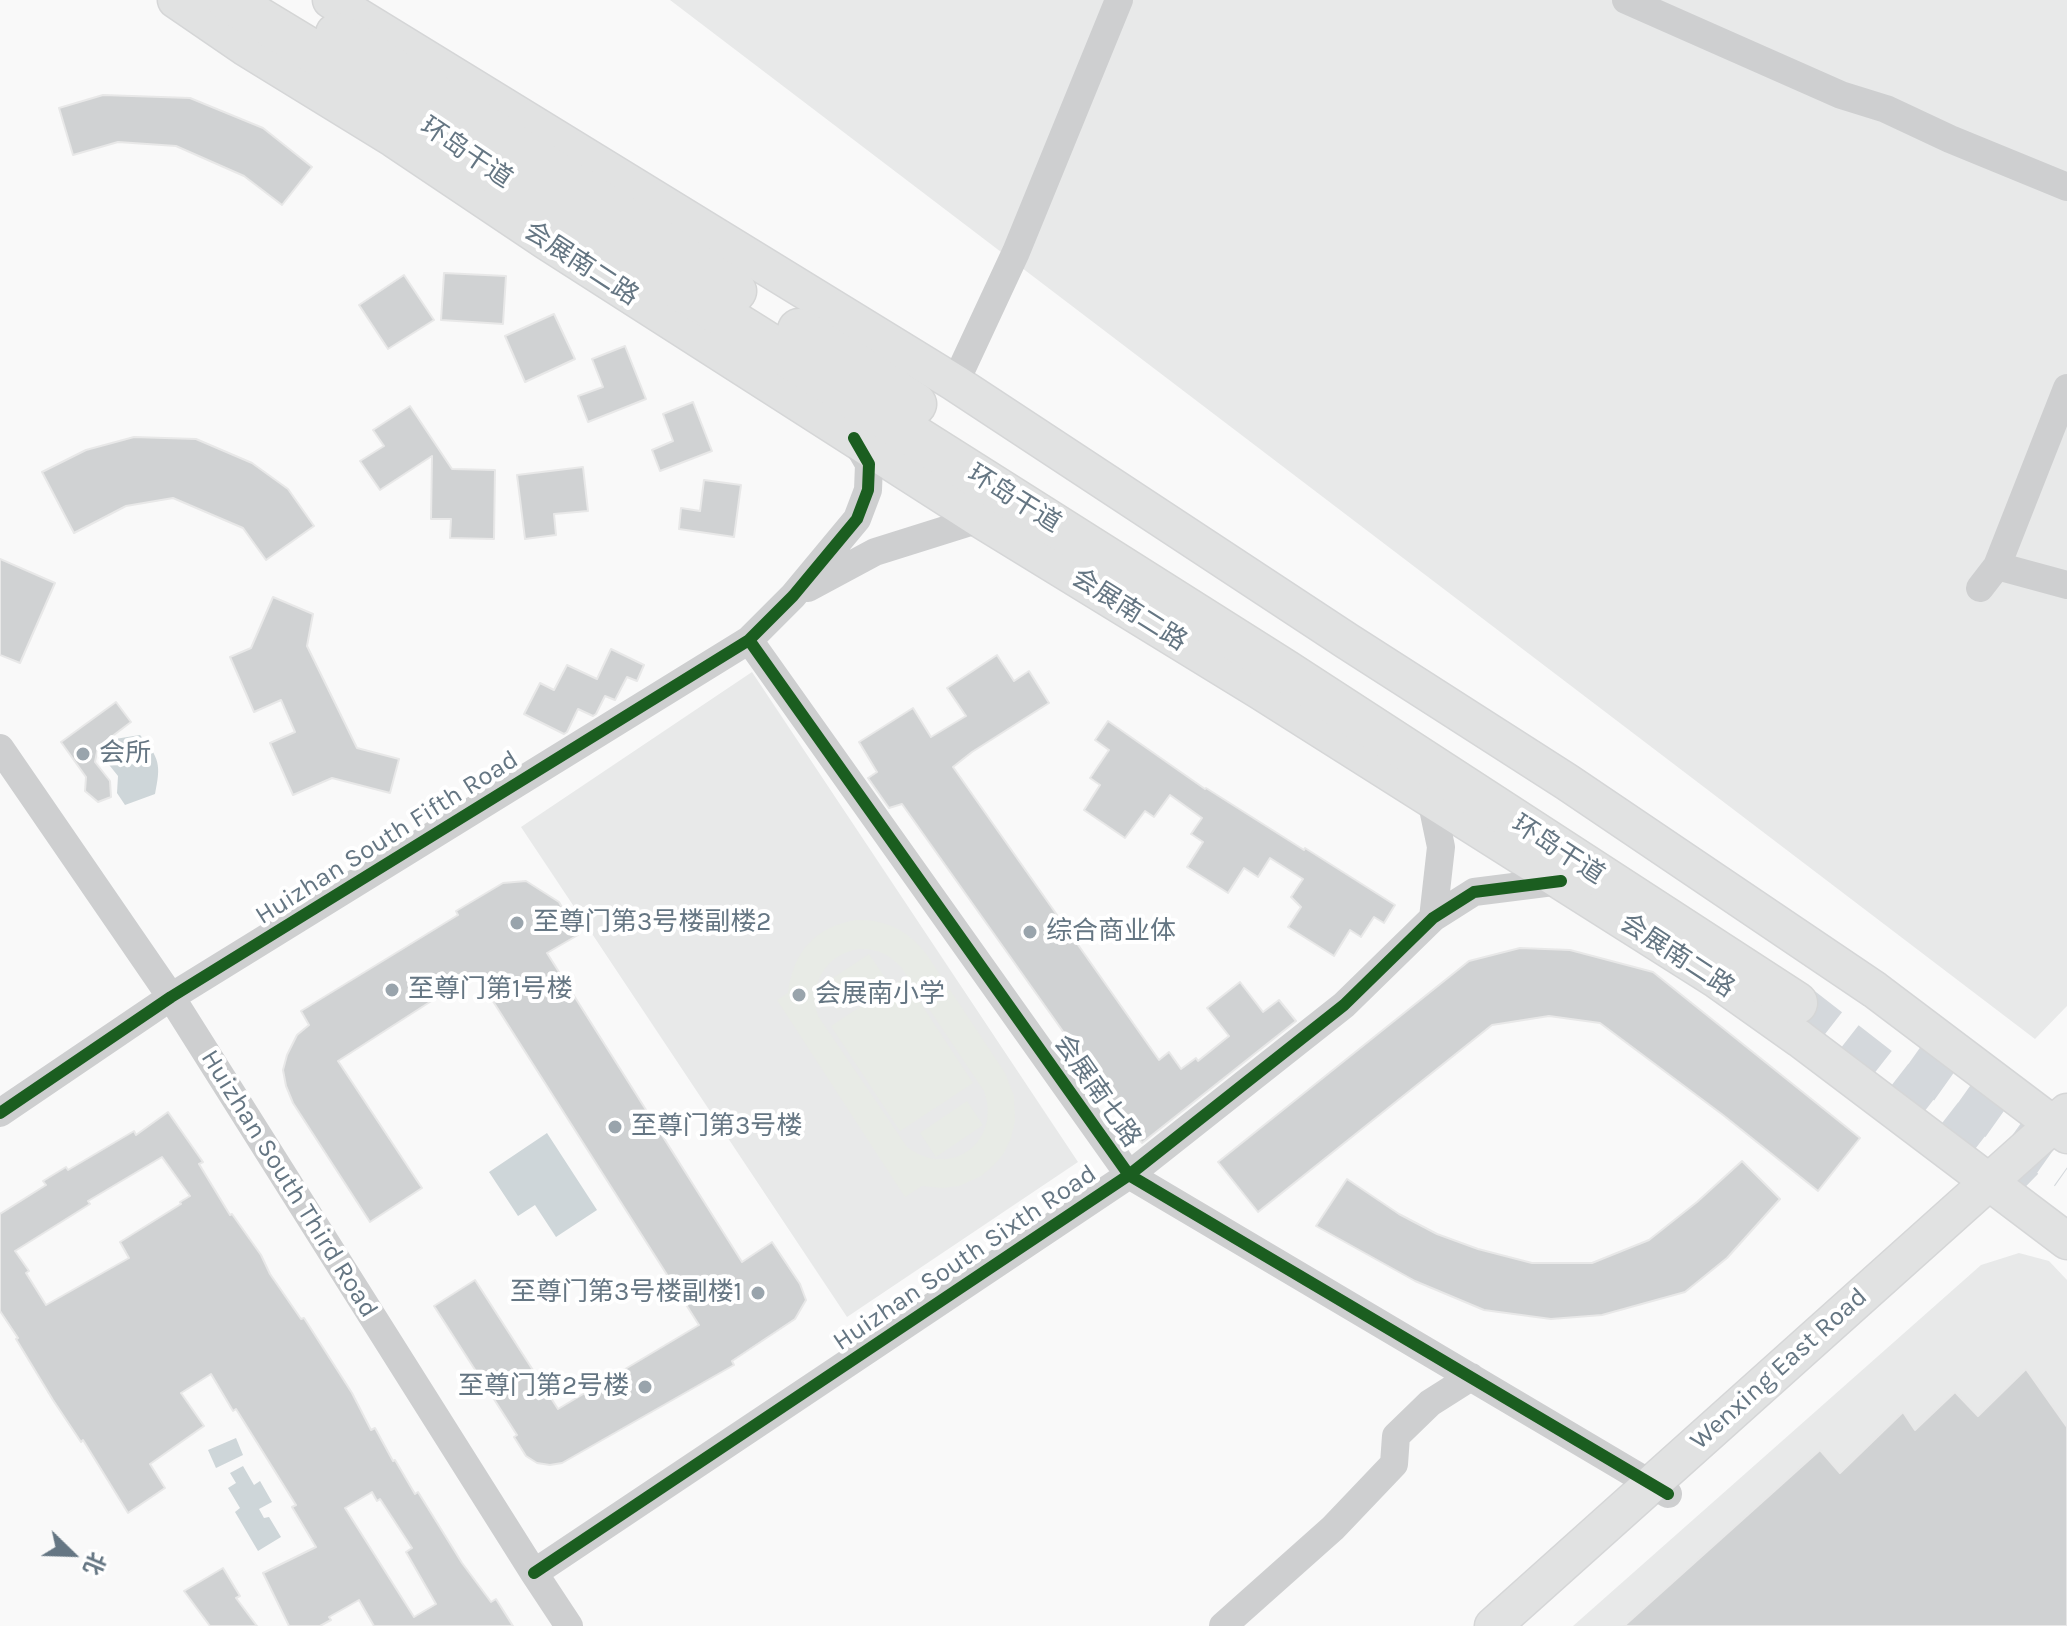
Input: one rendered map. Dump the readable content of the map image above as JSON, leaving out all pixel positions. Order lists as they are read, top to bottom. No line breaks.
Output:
{"streets":{"highway":["环岛干道"],"main road":["会展南二路","Wenxing East Road"],"street":["Huizhan South Fifth Road","会展南七路","Huizhan South Third Road","Huizhan South Sixth Road"]},"crossings":[["会展南二路","Huizhan South Sixth Road"],["会展南二路","Wenxing East Road"],["Huizhan South Fifth Road","会展南七路"],["Huizhan South Fifth Road","Huizhan South Third Road"],["会展南七路","Huizhan South Sixth Road"],["会展南七路","Wenxing East Road"],["Huizhan South Third Road","Huizhan South Sixth Road"]],"places":["会所","至尊门第3号楼副楼2","综合商业体","至尊门第1号楼","会展南小学","至尊门第3号楼","至尊门第3号楼副楼1","至尊门第2号楼"],"north":"bottom right"}
